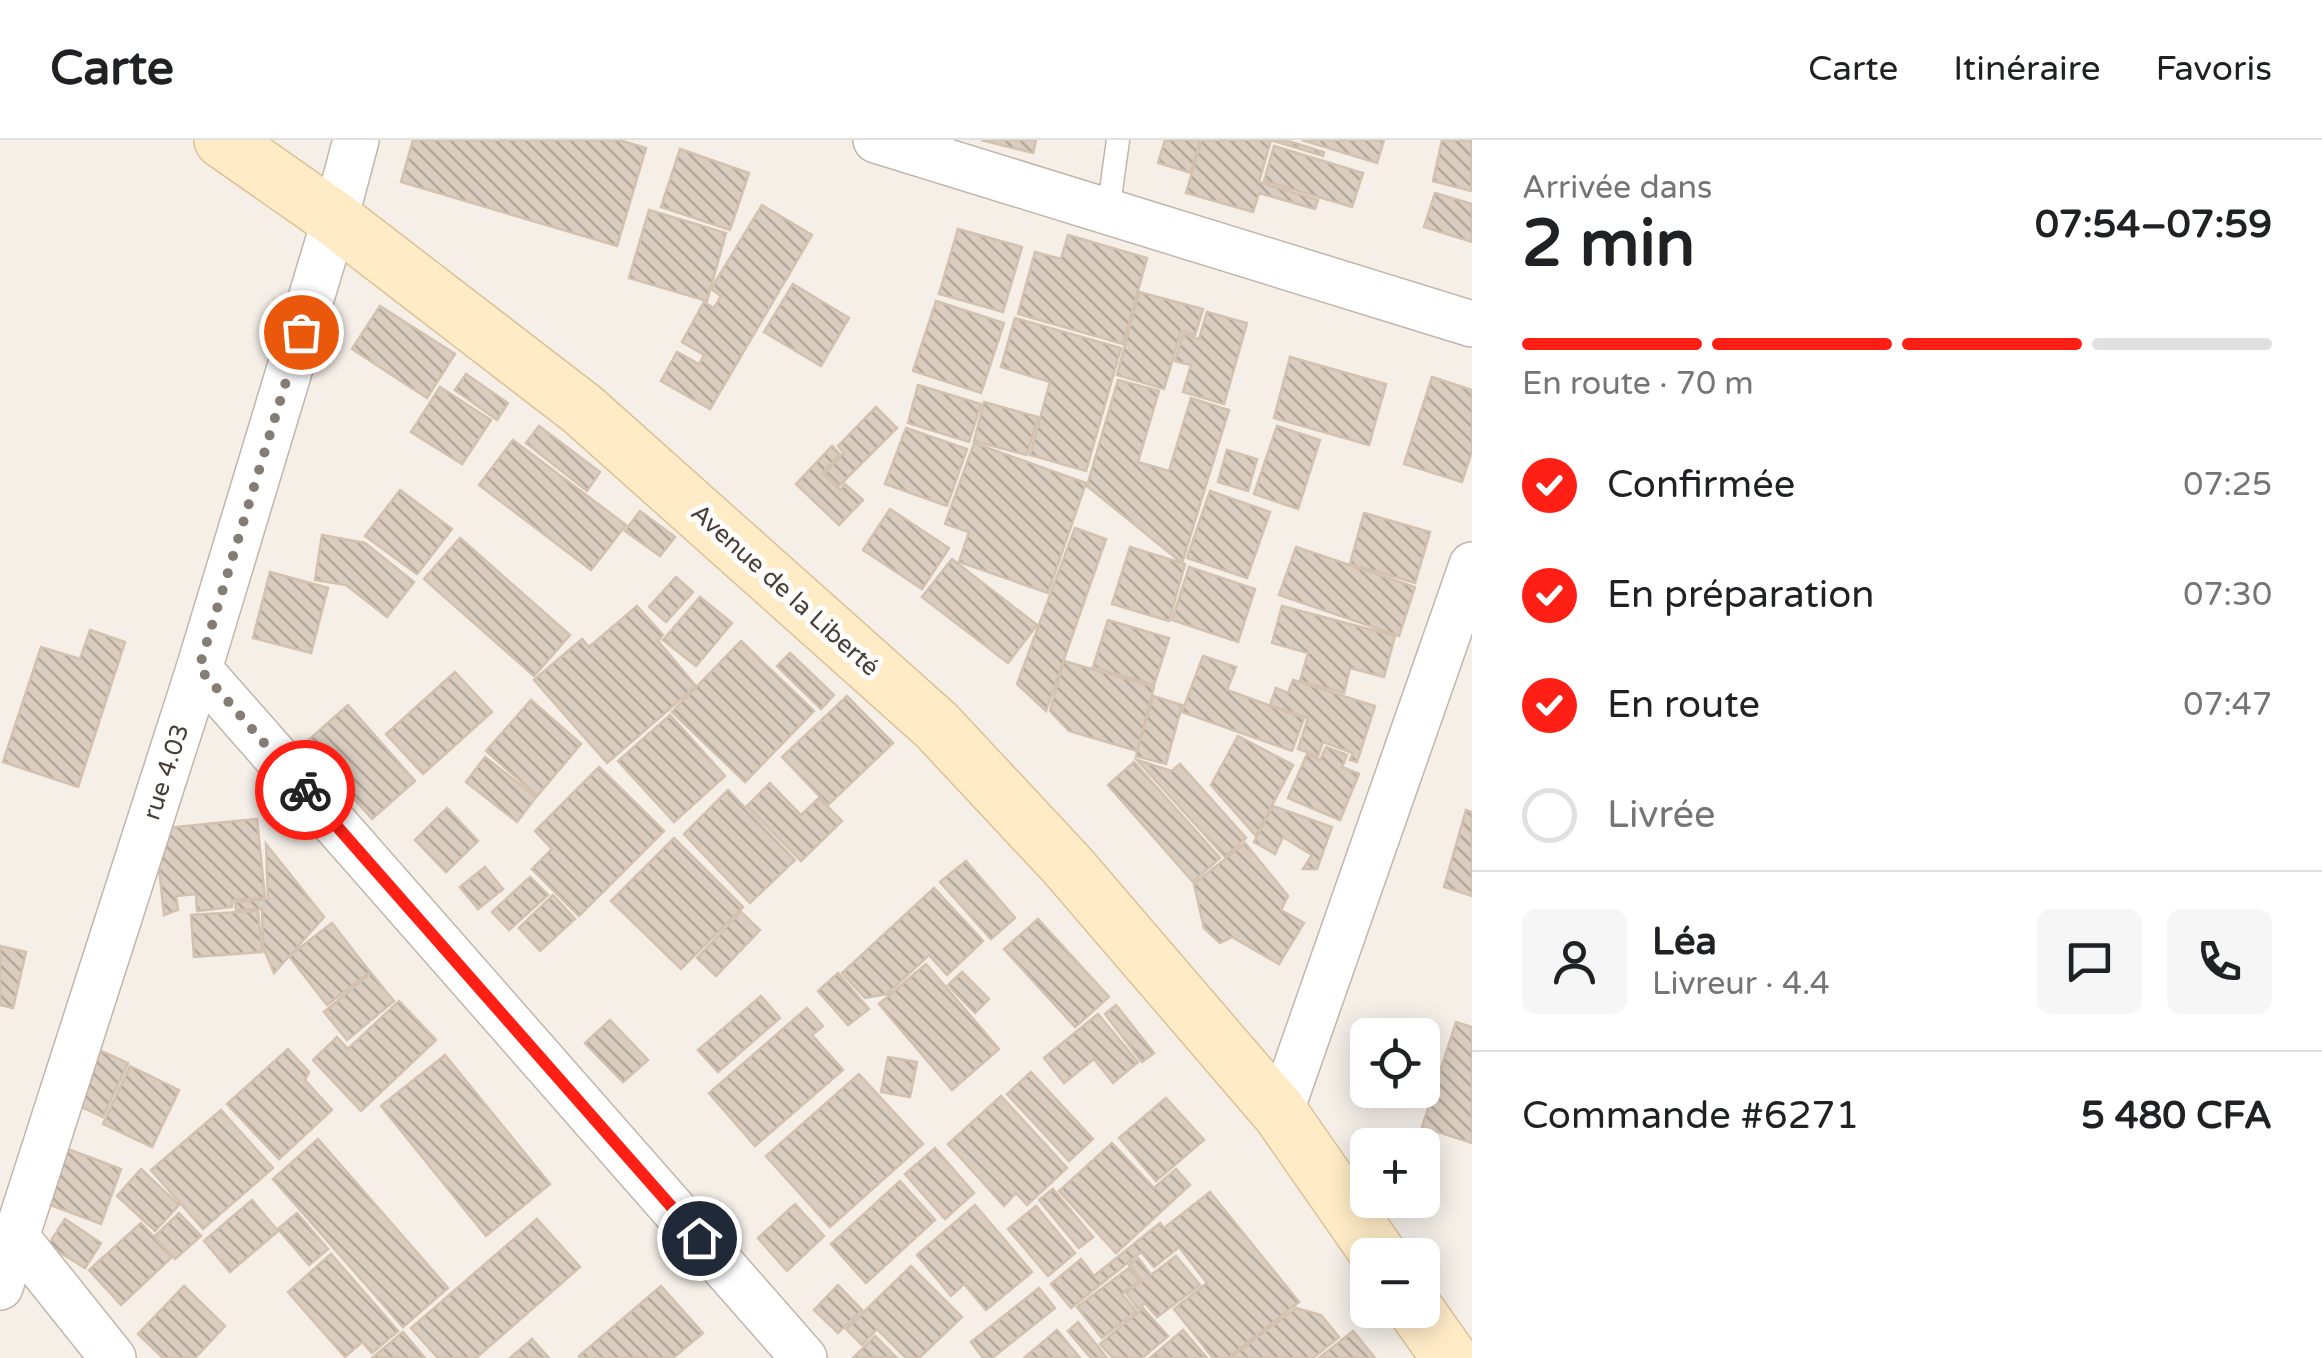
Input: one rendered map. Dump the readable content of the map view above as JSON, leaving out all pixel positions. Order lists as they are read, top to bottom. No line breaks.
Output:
{"streets":{"main road":["Avenue de la Liberté"],"street":["rue 4.03"]},"crossings":[["Avenue de la Liberté","rue 4.03"]],"page":{"header":"Carte","nav":["Carte","Itinéraire","Favoris"],"heading":["2 min","Arrivée dans","07:54–07:59"],"panel":["Léa","Livreur · 4.4","Commande #6271","5 480 CFA"],"bar":"En route · 70 m","list":[["Confirmée","07:25"],["En préparation","07:30"],["En route","07:47"],"Livrée"],"map_buttons":["+","−"]}}
